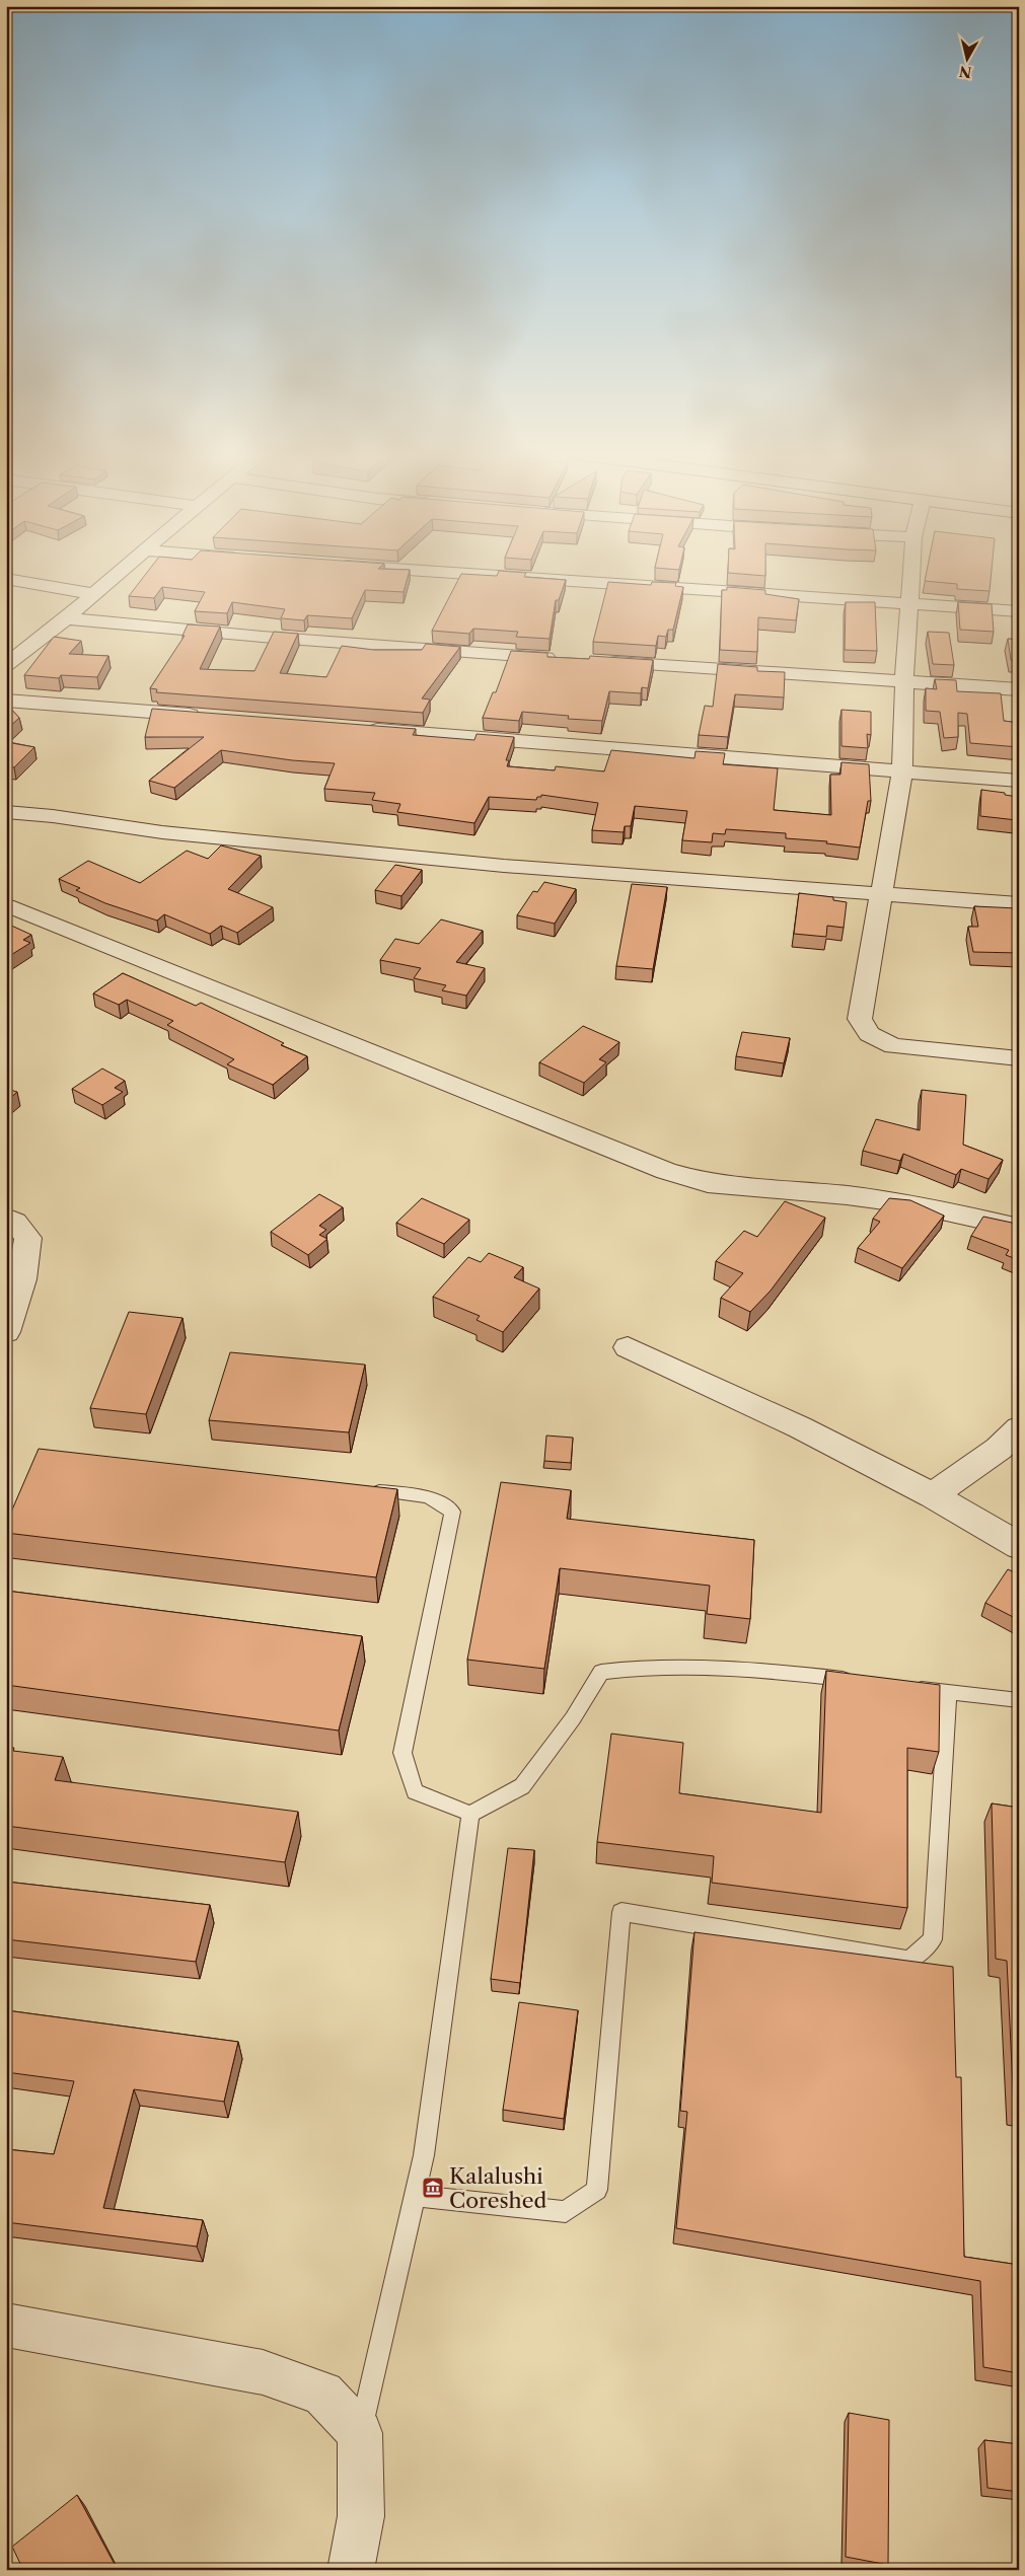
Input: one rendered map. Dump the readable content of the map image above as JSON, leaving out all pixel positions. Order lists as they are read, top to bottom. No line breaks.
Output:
{"places":{"museum":["Kalalushi Coreshed"]},"north":"bottom"}
